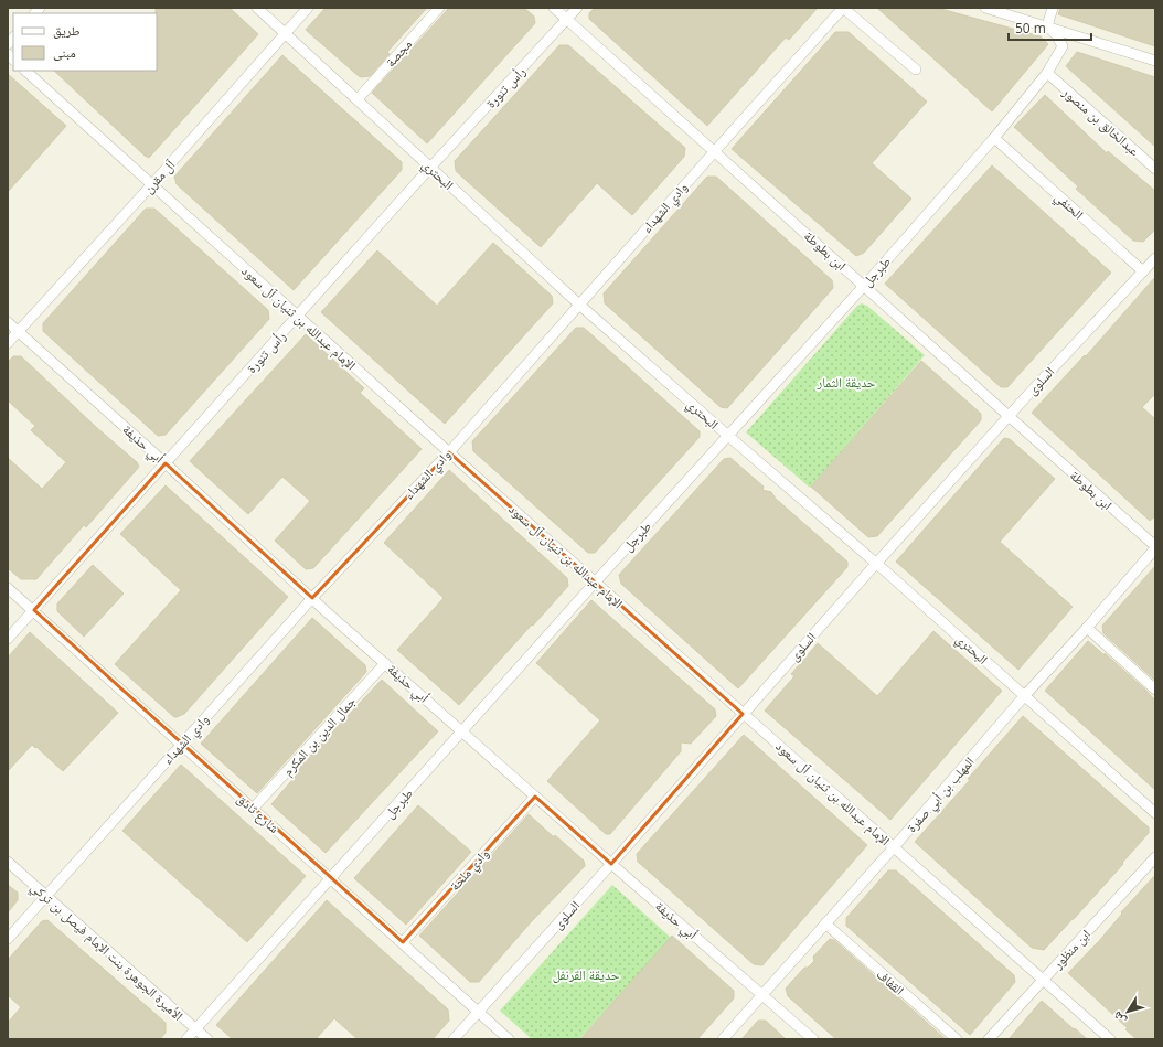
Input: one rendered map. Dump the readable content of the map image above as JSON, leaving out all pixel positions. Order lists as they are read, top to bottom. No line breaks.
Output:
{"streets":{"street":["مجصة","رأس تنورة","عبدالخالق بن منصور","البحتري","آل مقرن","الحنفي","وادي الشهداء","ابن بطوطة","طبرجل","الإمام عبدالله بن ثنيان آل سعود","السلوى","أبي حذيفة","جمال الدين بن المكرم","المهلب بن أبي صفرة","شارع ثادق","وادي ملحة","ابن منظور","الأميرة الجوهرة بنت الإمام فيصل بن تركي","القفاف"]},"crossings":[["مجصة","البحتري"],["رأس تنورة","البحتري"],["رأس تنورة","ابن بطوطة"],["رأس تنورة","الإمام عبدالله بن ثنيان آل سعود"],["رأس تنورة","أبي حذيفة"],["رأس تنورة","شارع ثادق"],["عبدالخالق بن منصور","طبرجل"],["البحتري","آل مقرن"],["البحتري","وادي الشهداء"],["البحتري","طبرجل"],["البحتري","السلوى"],["البحتري","المهلب بن أبي صفرة"],["آل مقرن","الإمام عبدالله بن ثنيان آل سعود"],["آل مقرن","أبي حذيفة"],["الحنفي","طبرجل"],["الحنفي","السلوى"],["وادي الشهداء","ابن بطوطة"],["وادي الشهداء","الإمام عبدالله بن ثنيان آل سعود"],["وادي الشهداء","أبي حذيفة"],["وادي الشهداء","شارع ثادق"],["وادي الشهداء","الأميرة الجوهرة بنت الإمام فيصل بن تركي"],["ابن بطوطة","طبرجل"],["ابن بطوطة","السلوى"],["ابن بطوطة","المهلب بن أبي صفرة"],["طبرجل","الإمام عبدالله بن ثنيان آل سعود"],["طبرجل","أبي حذيفة"],["طبرجل","شارع ثادق"],["طبرجل","الأميرة الجوهرة بنت الإمام فيصل بن تركي"],["الإمام عبدالله بن ثنيان آل سعود","السلوى"],["الإمام عبدالله بن ثنيان آل سعود","المهلب بن أبي صفرة"],["الإمام عبدالله بن ثنيان آل سعود","ابن منظور"],["السلوى","أبي حذيفة"],["السلوى","شارع ثادق"],["أبي حذيفة","جمال الدين بن المكرم"],["أبي حذيفة","المهلب بن أبي صفرة"],["أبي حذيفة","وادي ملحة"],["جمال الدين بن المكرم","شارع ثادق"],["المهلب بن أبي صفرة","القفاف"],["شارع ثادق","وادي ملحة"]],"parks":["حديقة الثمار","حديقة القرنفل"],"legend":["طريق","مبنى"],"scale_bar":"50 m","north":"bottom left"}
